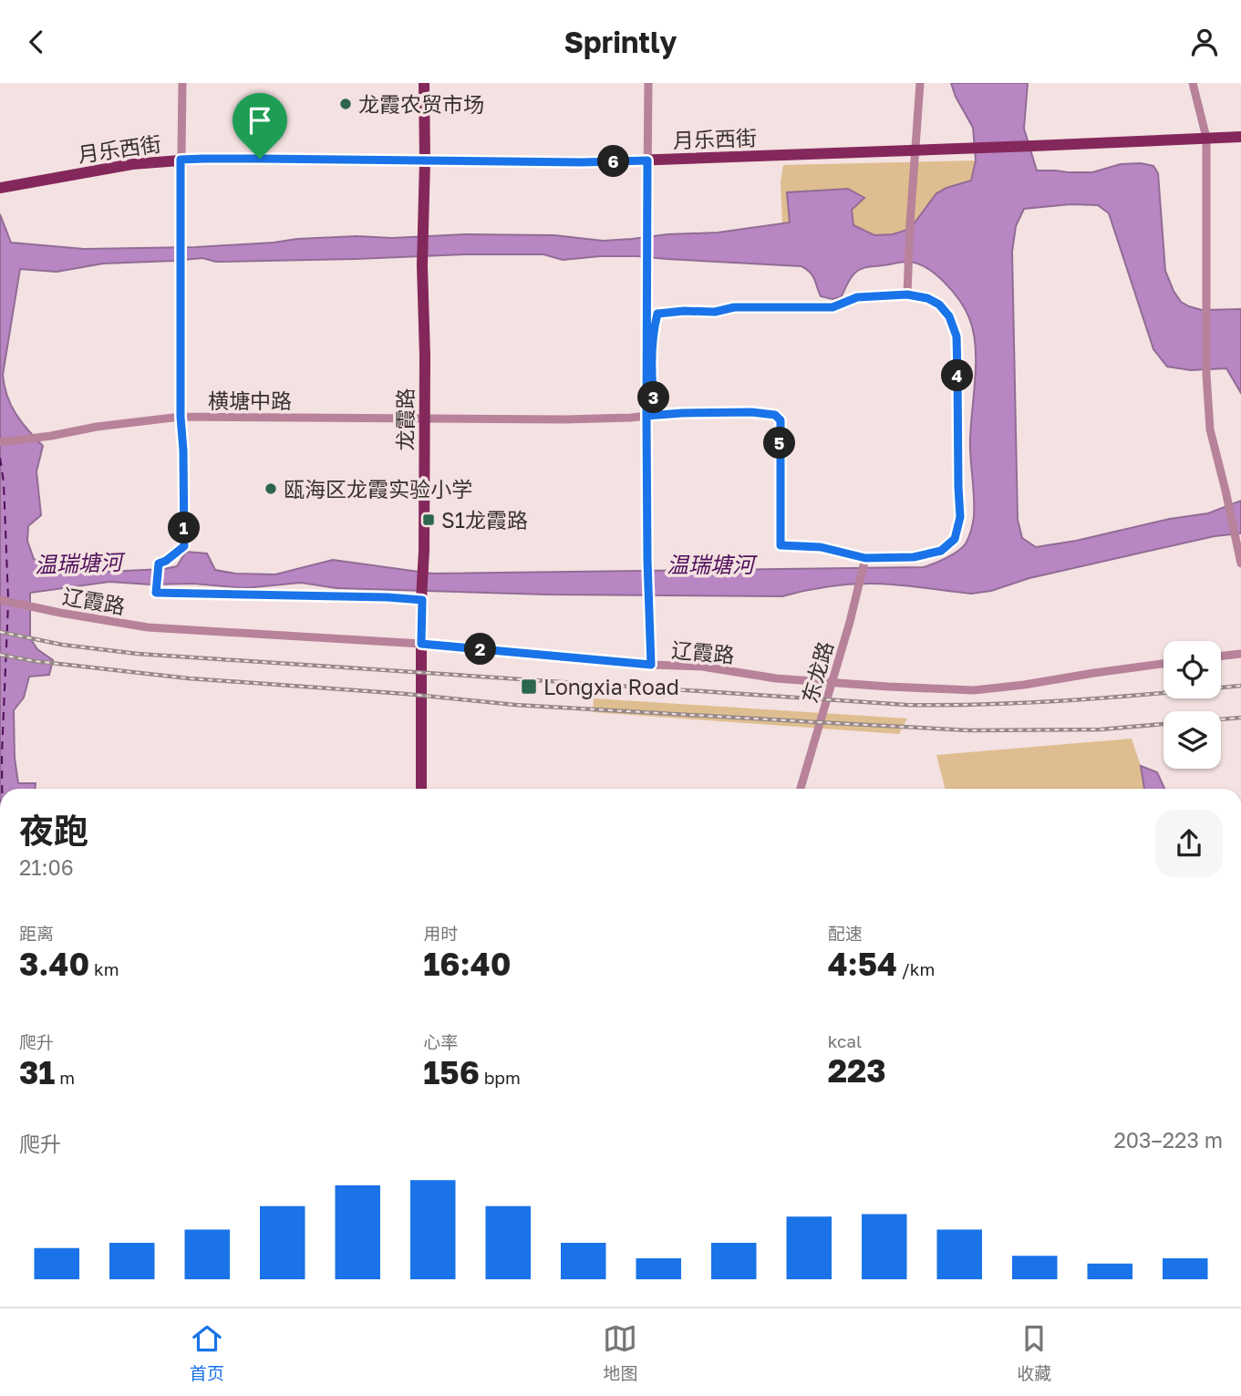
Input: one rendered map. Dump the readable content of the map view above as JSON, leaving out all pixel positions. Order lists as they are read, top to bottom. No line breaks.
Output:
{"streets":{"main road":["月乐西街","龙霞路"],"street":["横塘中路","辽霞路","东龙路"]},"crossings":[["月乐西街","龙霞路"],["横塘中路","龙霞路"],["横塘中路","东龙路"],["龙霞路","辽霞路"]],"water":["温瑞塘河"],"places":{"other":["龙霞农贸市场","瓯海区龙霞实验小学"],"transit":["S1龙霞路","Longxia Road"]},"page":{"header":"Sprintly","pins":["6","4","3","5","1","2"],"heading":["夜跑","21:06"],"stats":[["距离","3.40 km"],["用时","16:40"],["配速","4:54 /km"],["爬升","31 m"],["心率","156 bpm"],["kcal","223"]],"chart":["爬升","203–223 m"],"tabs":["首页","地图","收藏"]}}
